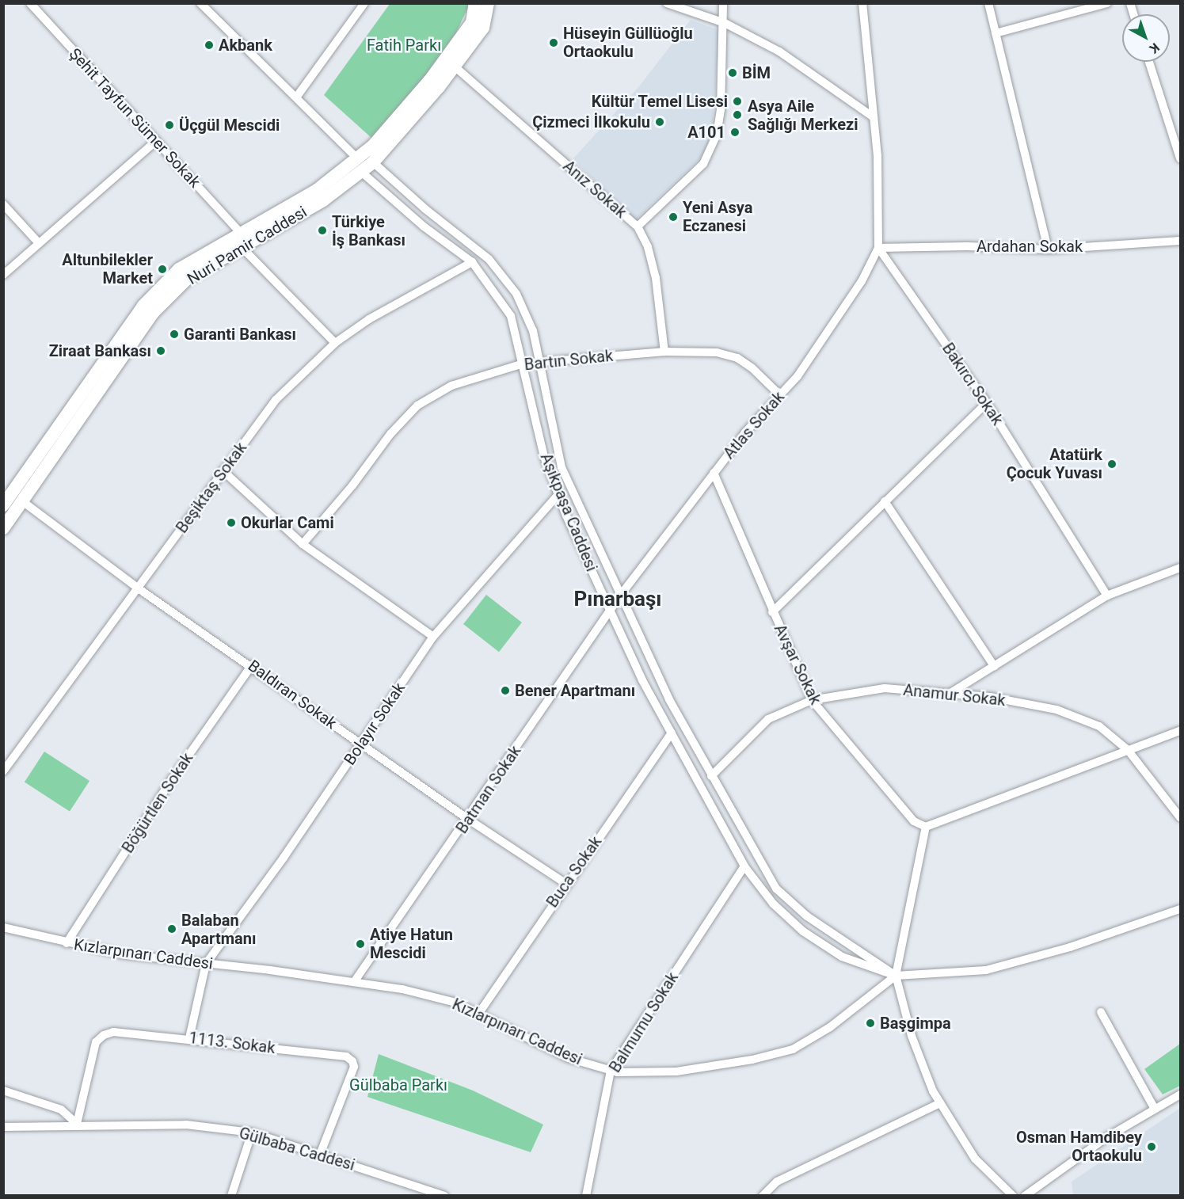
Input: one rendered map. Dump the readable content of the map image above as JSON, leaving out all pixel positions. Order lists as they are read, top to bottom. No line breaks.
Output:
{"streets":{"main road":["Nuri Pamir Caddesi"],"street":["Şehit Tayfun Sümer Sokak","Anız Sokak","Ardahan Sokak","Bartın Sokak","Bakırcı Sokak","Atlas Sokak","Beşiktaş Sokak","Aşıkpaşa Caddesi","Avşar Sokak","Baldıran Sokak","Anamur Sokak","Bolayır Sokak","Batman Sokak","Böğürtlen Sokak","Buca Sokak","Kızlarpınarı Caddesi","Balmumu Sokak","1113. Sokak","Gülbaba Caddesi"]},"crossings":[["Şehit Tayfun Sümer Sokak","Nuri Pamir Caddesi"],["Anız Sokak","Nuri Pamir Caddesi"],["Anız Sokak","Bartın Sokak"],["Nuri Pamir Caddesi","Aşıkpaşa Caddesi"],["Nuri Pamir Caddesi","Baldıran Sokak"],["Ardahan Sokak","Bakırcı Sokak"],["Ardahan Sokak","Atlas Sokak"],["Bartın Sokak","Atlas Sokak"],["Bartın Sokak","Aşıkpaşa Caddesi"],["Bakırcı Sokak","Atlas Sokak"],["Atlas Sokak","Aşıkpaşa Caddesi"],["Atlas Sokak","Avşar Sokak"],["Atlas Sokak","Batman Sokak"],["Beşiktaş Sokak","Aşıkpaşa Caddesi"],["Beşiktaş Sokak","Baldıran Sokak"],["Aşıkpaşa Caddesi","Anamur Sokak"],["Aşıkpaşa Caddesi","Bolayır Sokak"],["Aşıkpaşa Caddesi","Batman Sokak"],["Aşıkpaşa Caddesi","Buca Sokak"],["Aşıkpaşa Caddesi","Kızlarpınarı Caddesi"],["Aşıkpaşa Caddesi","Balmumu Sokak"],["Avşar Sokak","Anamur Sokak"],["Baldıran Sokak","Bolayır Sokak"],["Baldıran Sokak","Batman Sokak"],["Baldıran Sokak","Böğürtlen Sokak"],["Baldıran Sokak","Buca Sokak"],["Bolayır Sokak","Kızlarpınarı Caddesi"],["Batman Sokak","Kızlarpınarı Caddesi"],["Böğürtlen Sokak","Kızlarpınarı Caddesi"],["Buca Sokak","Kızlarpınarı Caddesi"],["Kızlarpınarı Caddesi","Balmumu Sokak"],["1113. Sokak","Gülbaba Caddesi"]],"districts":["Pınarbaşı"],"parks":["Fatih Parkı","Gülbaba Parkı"],"places":["Hüseyin Güllüoğlu Ortaokulu","Akbank","BİM","Kültür Temel Lisesi","Asya Aile Sağlığı Merkezi","Çizmeci İlkokulu","Üçgül Mescidi","A101","Yeni Asya Eczanesi","Türkiye İş Bankası","Altunbilekler Market","Garanti Bankası","Ziraat Bankası","Atatürk Çocuk Yuvası","Okurlar Cami","Bener Apartmanı","Balaban Apartmanı","Atiye Hatun Mescidi","Başgimpa","Osman Hamdibey Ortaokulu"],"north":"bottom right"}
